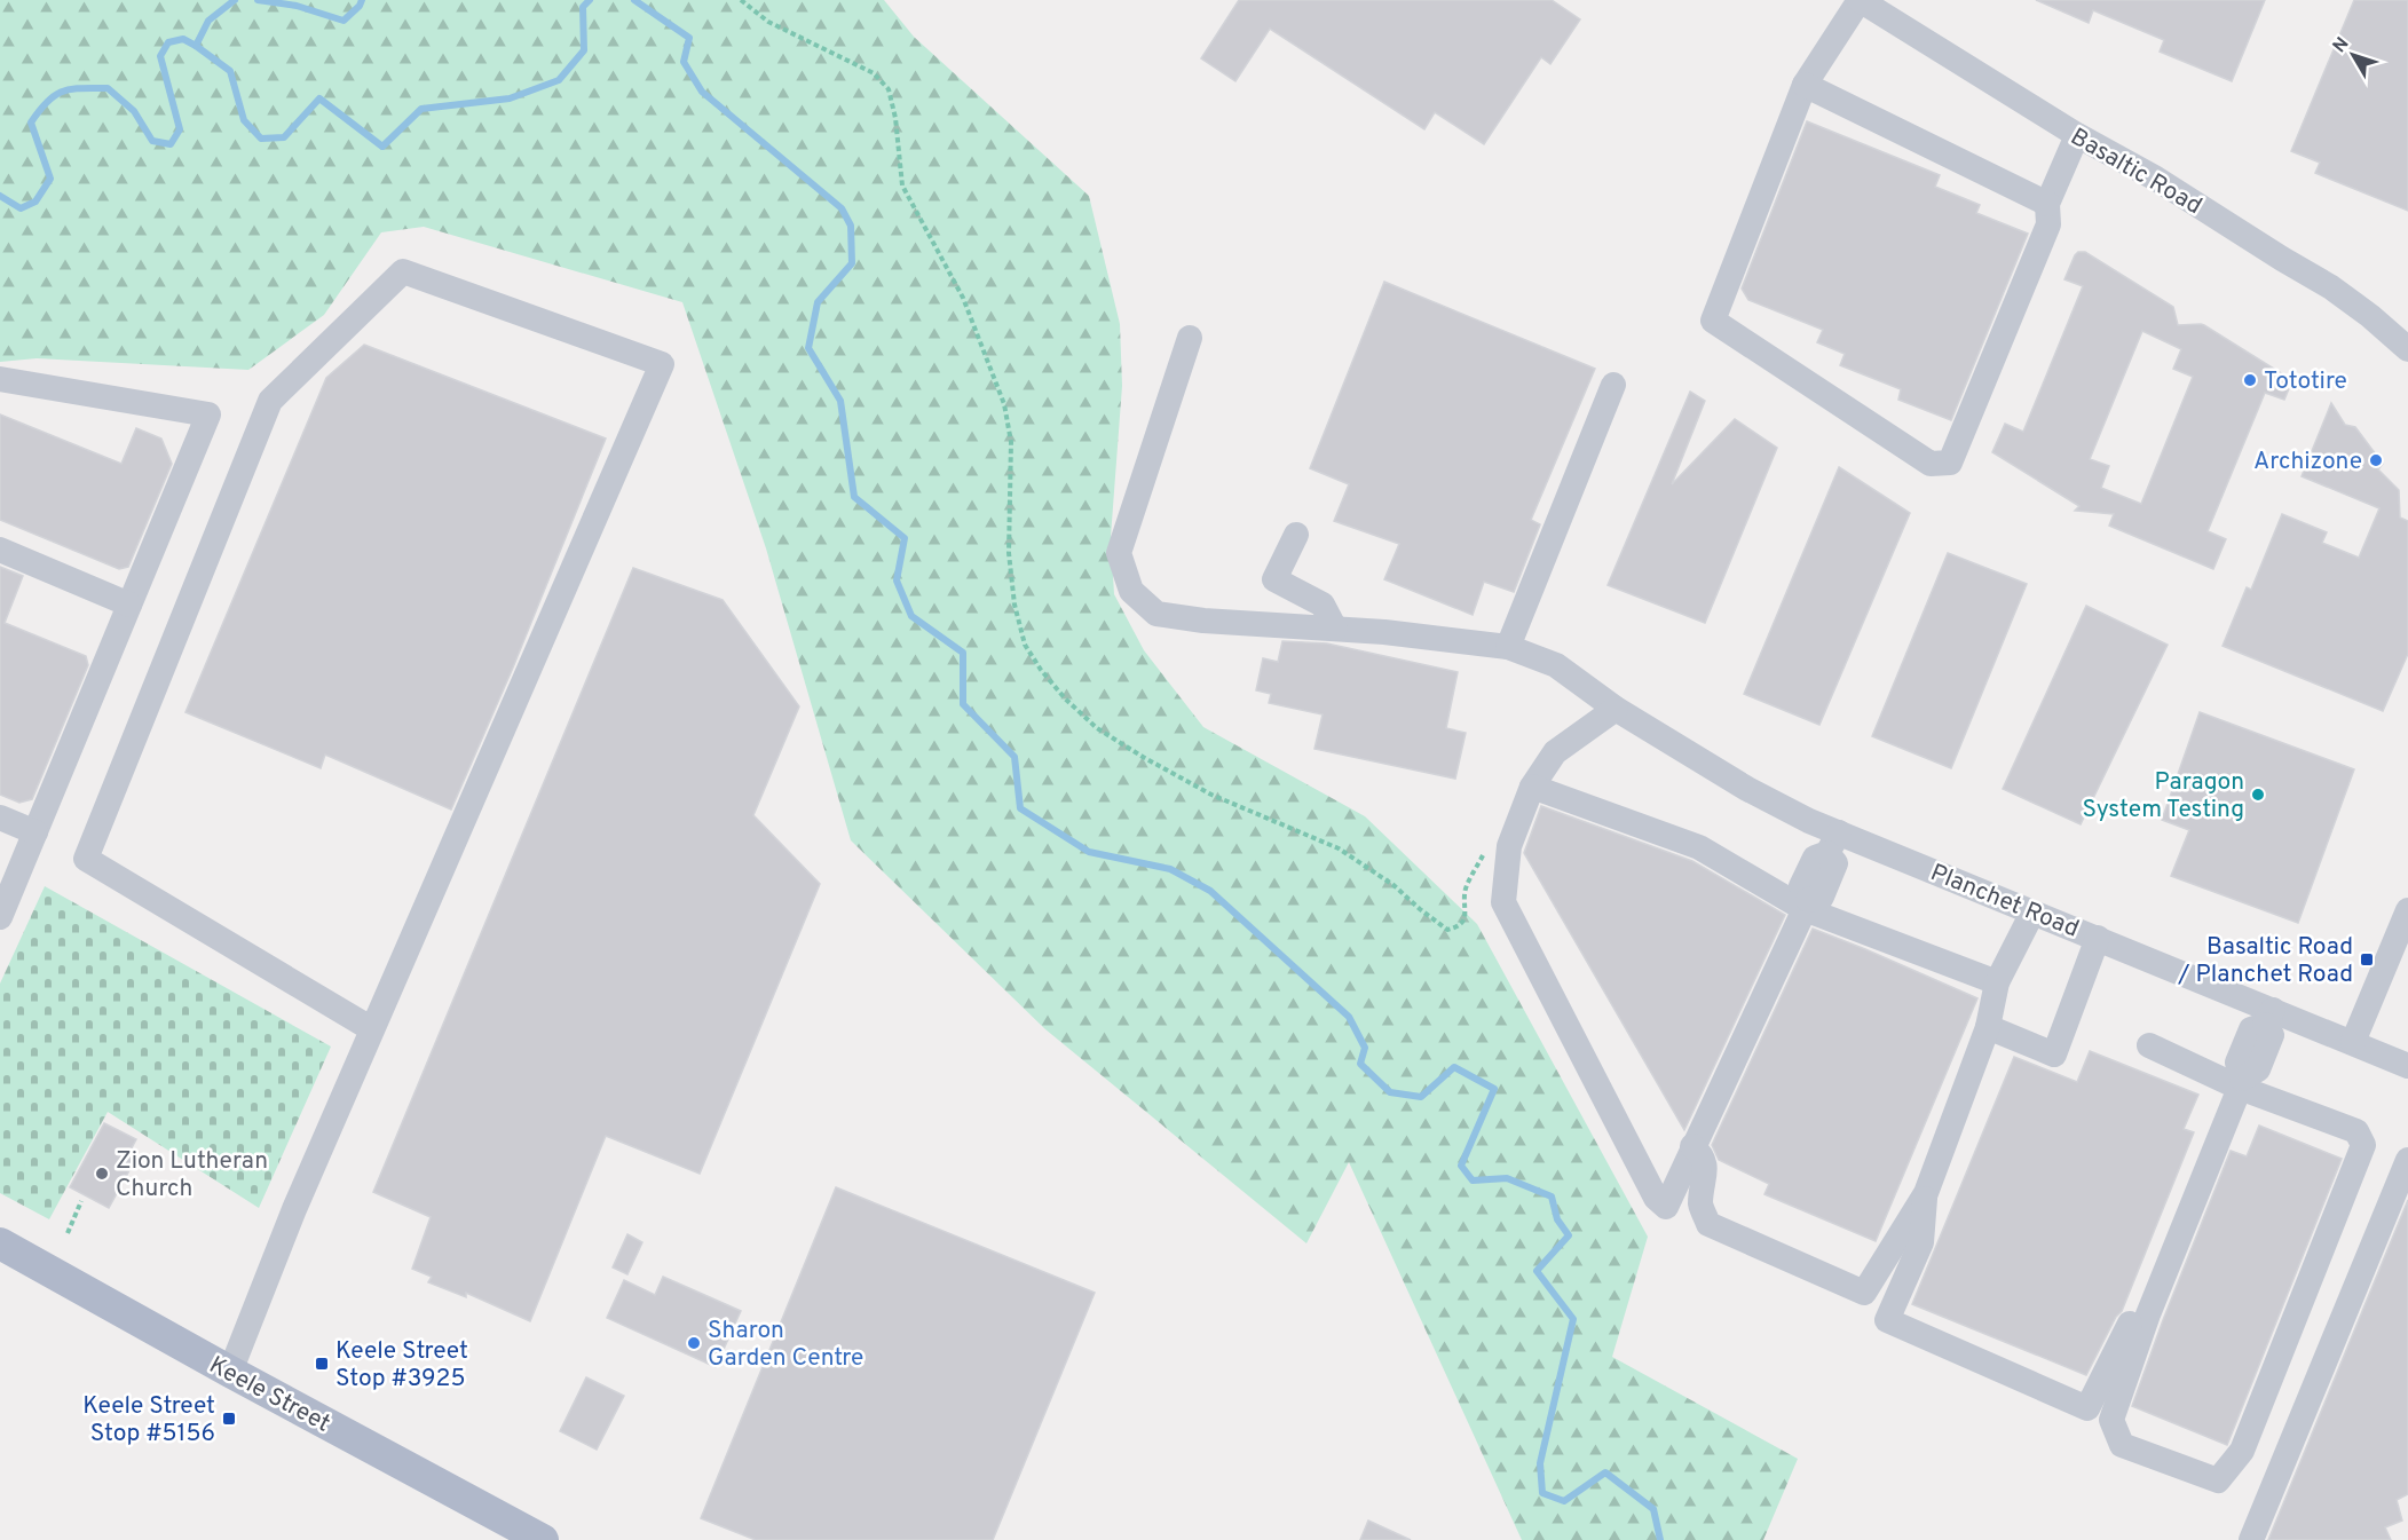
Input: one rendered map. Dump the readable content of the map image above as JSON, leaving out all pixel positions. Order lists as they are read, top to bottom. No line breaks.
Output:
{"streets":{"main road":["Keele Street"],"street":["Basaltic Road","Planchet Road"]},"places":{"other":["Tototire","Archizone","Paragon System Testing","Zion Lutheran Church","Sharon Garden Centre"],"transit":["Basaltic Road / Planchet Road","Keele Street Stop #3925","Keele Street Stop #5156"]},"north":"top left"}
